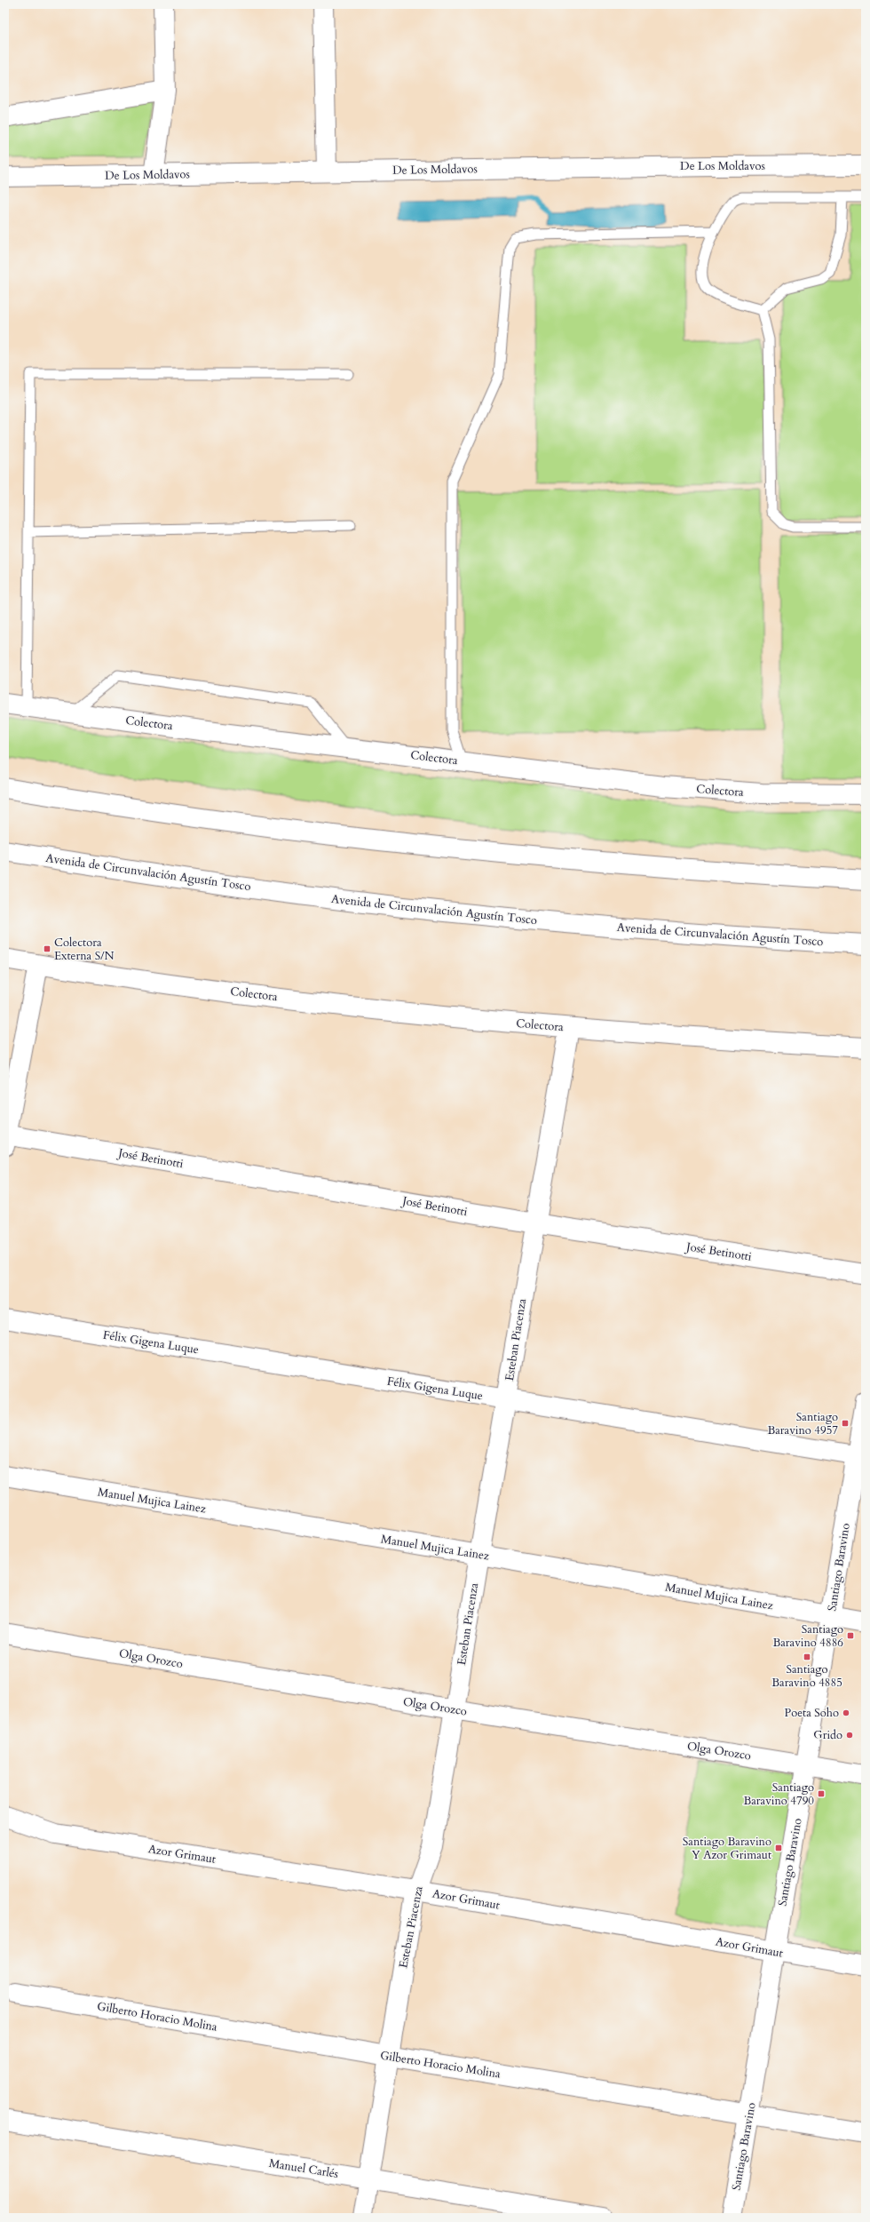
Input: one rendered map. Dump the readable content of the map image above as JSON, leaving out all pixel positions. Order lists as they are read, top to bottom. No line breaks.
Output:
{"streets":{"main road":["De Los Moldavos","Colectora","Avenida de Circunvalación Agustín Tosco","José Betinotti","Esteban Piacenza","Félix Gigena Luque","Manuel Mujica Lainez","Santiago Baravino","Olga Orozco","Azor Grimaut","Gilberto Horacio Molina","Manuel Carlés"]},"crossings":[["Colectora","Esteban Piacenza"],["José Betinotti","Esteban Piacenza"],["Esteban Piacenza","Félix Gigena Luque"],["Esteban Piacenza","Manuel Mujica Lainez"],["Esteban Piacenza","Olga Orozco"],["Esteban Piacenza","Azor Grimaut"],["Esteban Piacenza","Gilberto Horacio Molina"],["Esteban Piacenza","Manuel Carlés"],["Félix Gigena Luque","Santiago Baravino"],["Manuel Mujica Lainez","Santiago Baravino"],["Santiago Baravino","Olga Orozco"],["Santiago Baravino","Azor Grimaut"],["Santiago Baravino","Gilberto Horacio Molina"]],"places":{"transit":["Colectora Externa S/N","Santiago Baravino 4957","Santiago Baravino 4886","Santiago Baravino 4885","Santiago Baravino 4790","Santiago Baravino Y Azor Grimaut"],"other":["Poeta Soho","Grido"]}}
